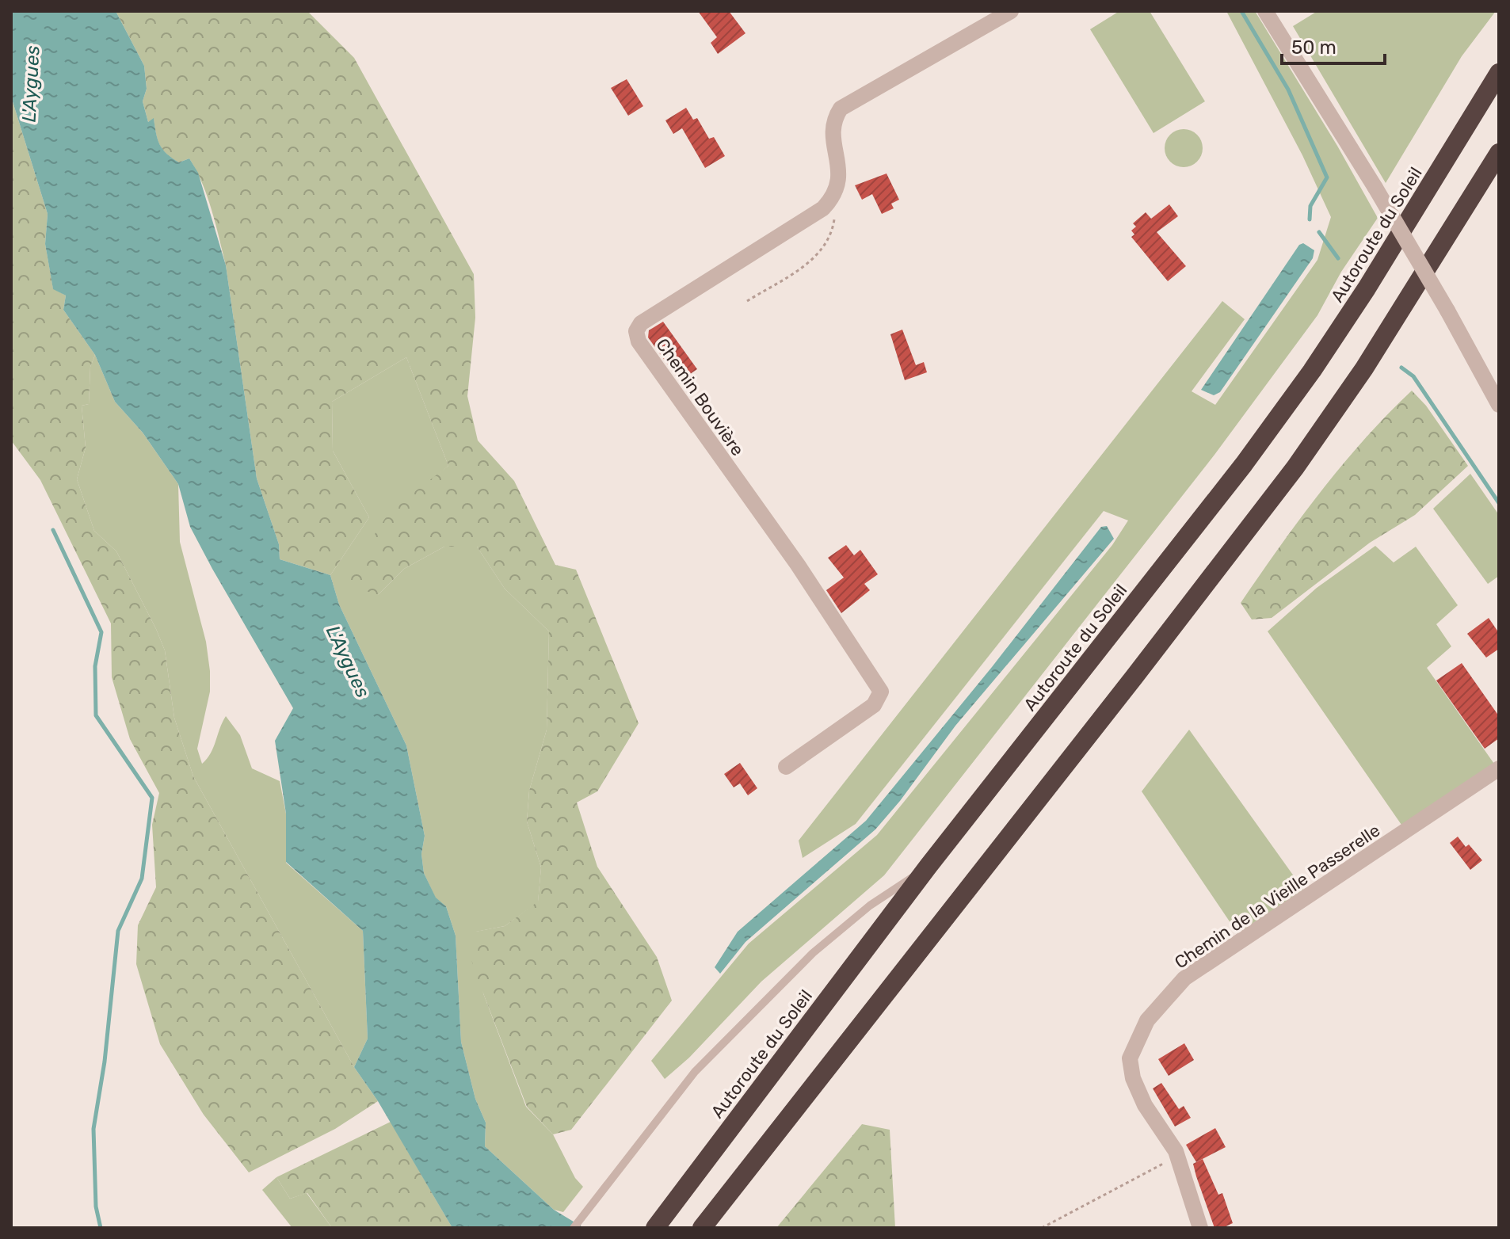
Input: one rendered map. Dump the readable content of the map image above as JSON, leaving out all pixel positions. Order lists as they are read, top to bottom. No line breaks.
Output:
{"streets":{"highway":["Autoroute du Soleil"],"street":["Chemin Bouvière","Chemin de la Vieille Passerelle"]},"water":["L'Aygues"],"scale_bar":"50 m"}
